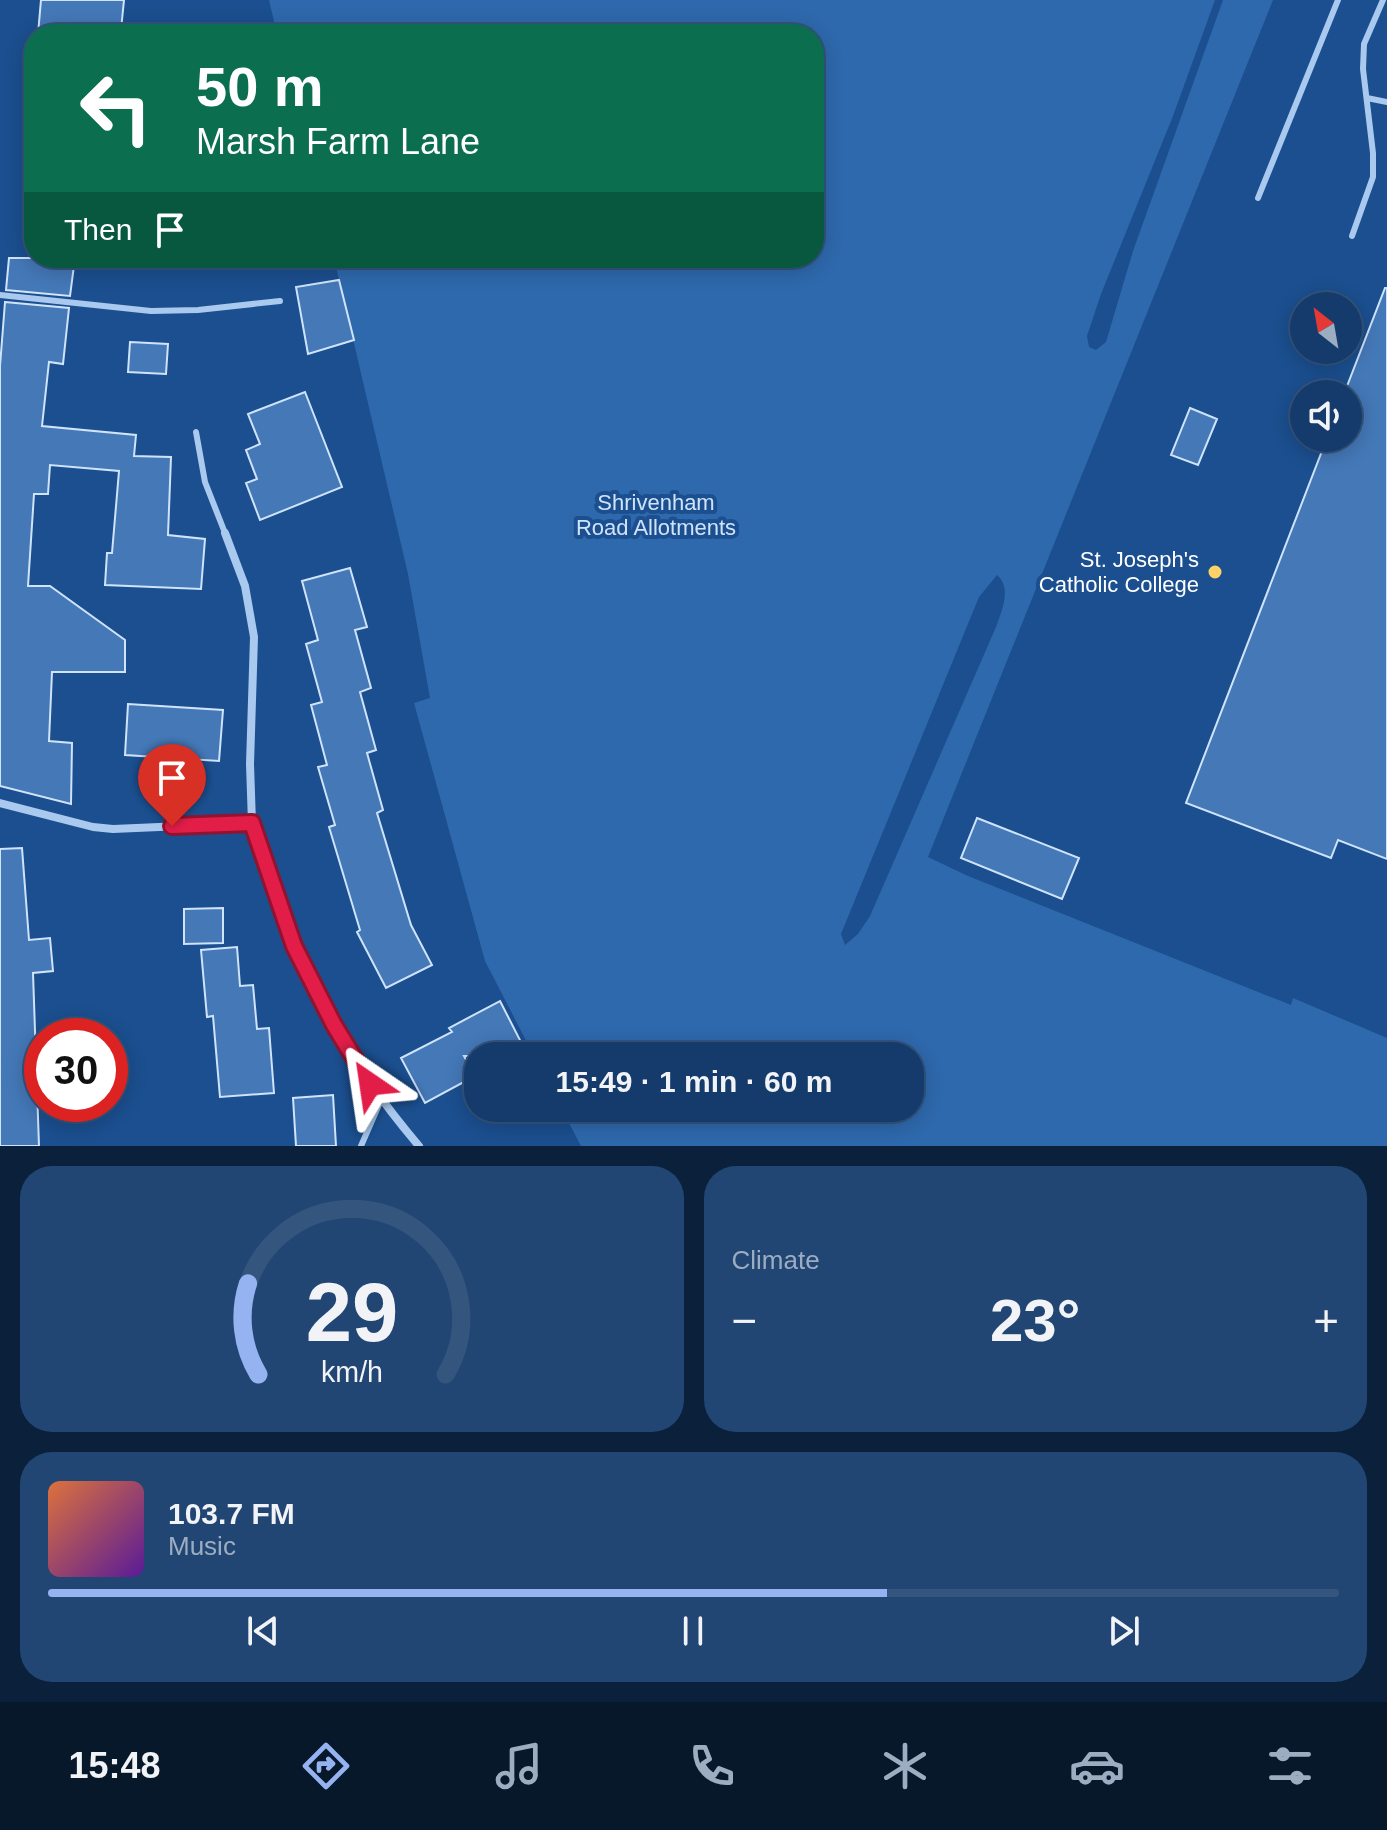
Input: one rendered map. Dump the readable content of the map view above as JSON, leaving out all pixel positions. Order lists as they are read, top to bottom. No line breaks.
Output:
{"parks":["Shrivenham Road Allotments"],"places":["St. Joseph's Catholic College"],"north":"top left","page":{"turn":["50 m","Marsh Farm Lane"],"then":"Then","limit":"30","trip":"15:49 · 1 min · 60 m","tile":"Climate","heat":["−","23°","+"],"song":["103.7 FM","Music"],"tabs":"15:48","gauge":["29","km/h"]}}
